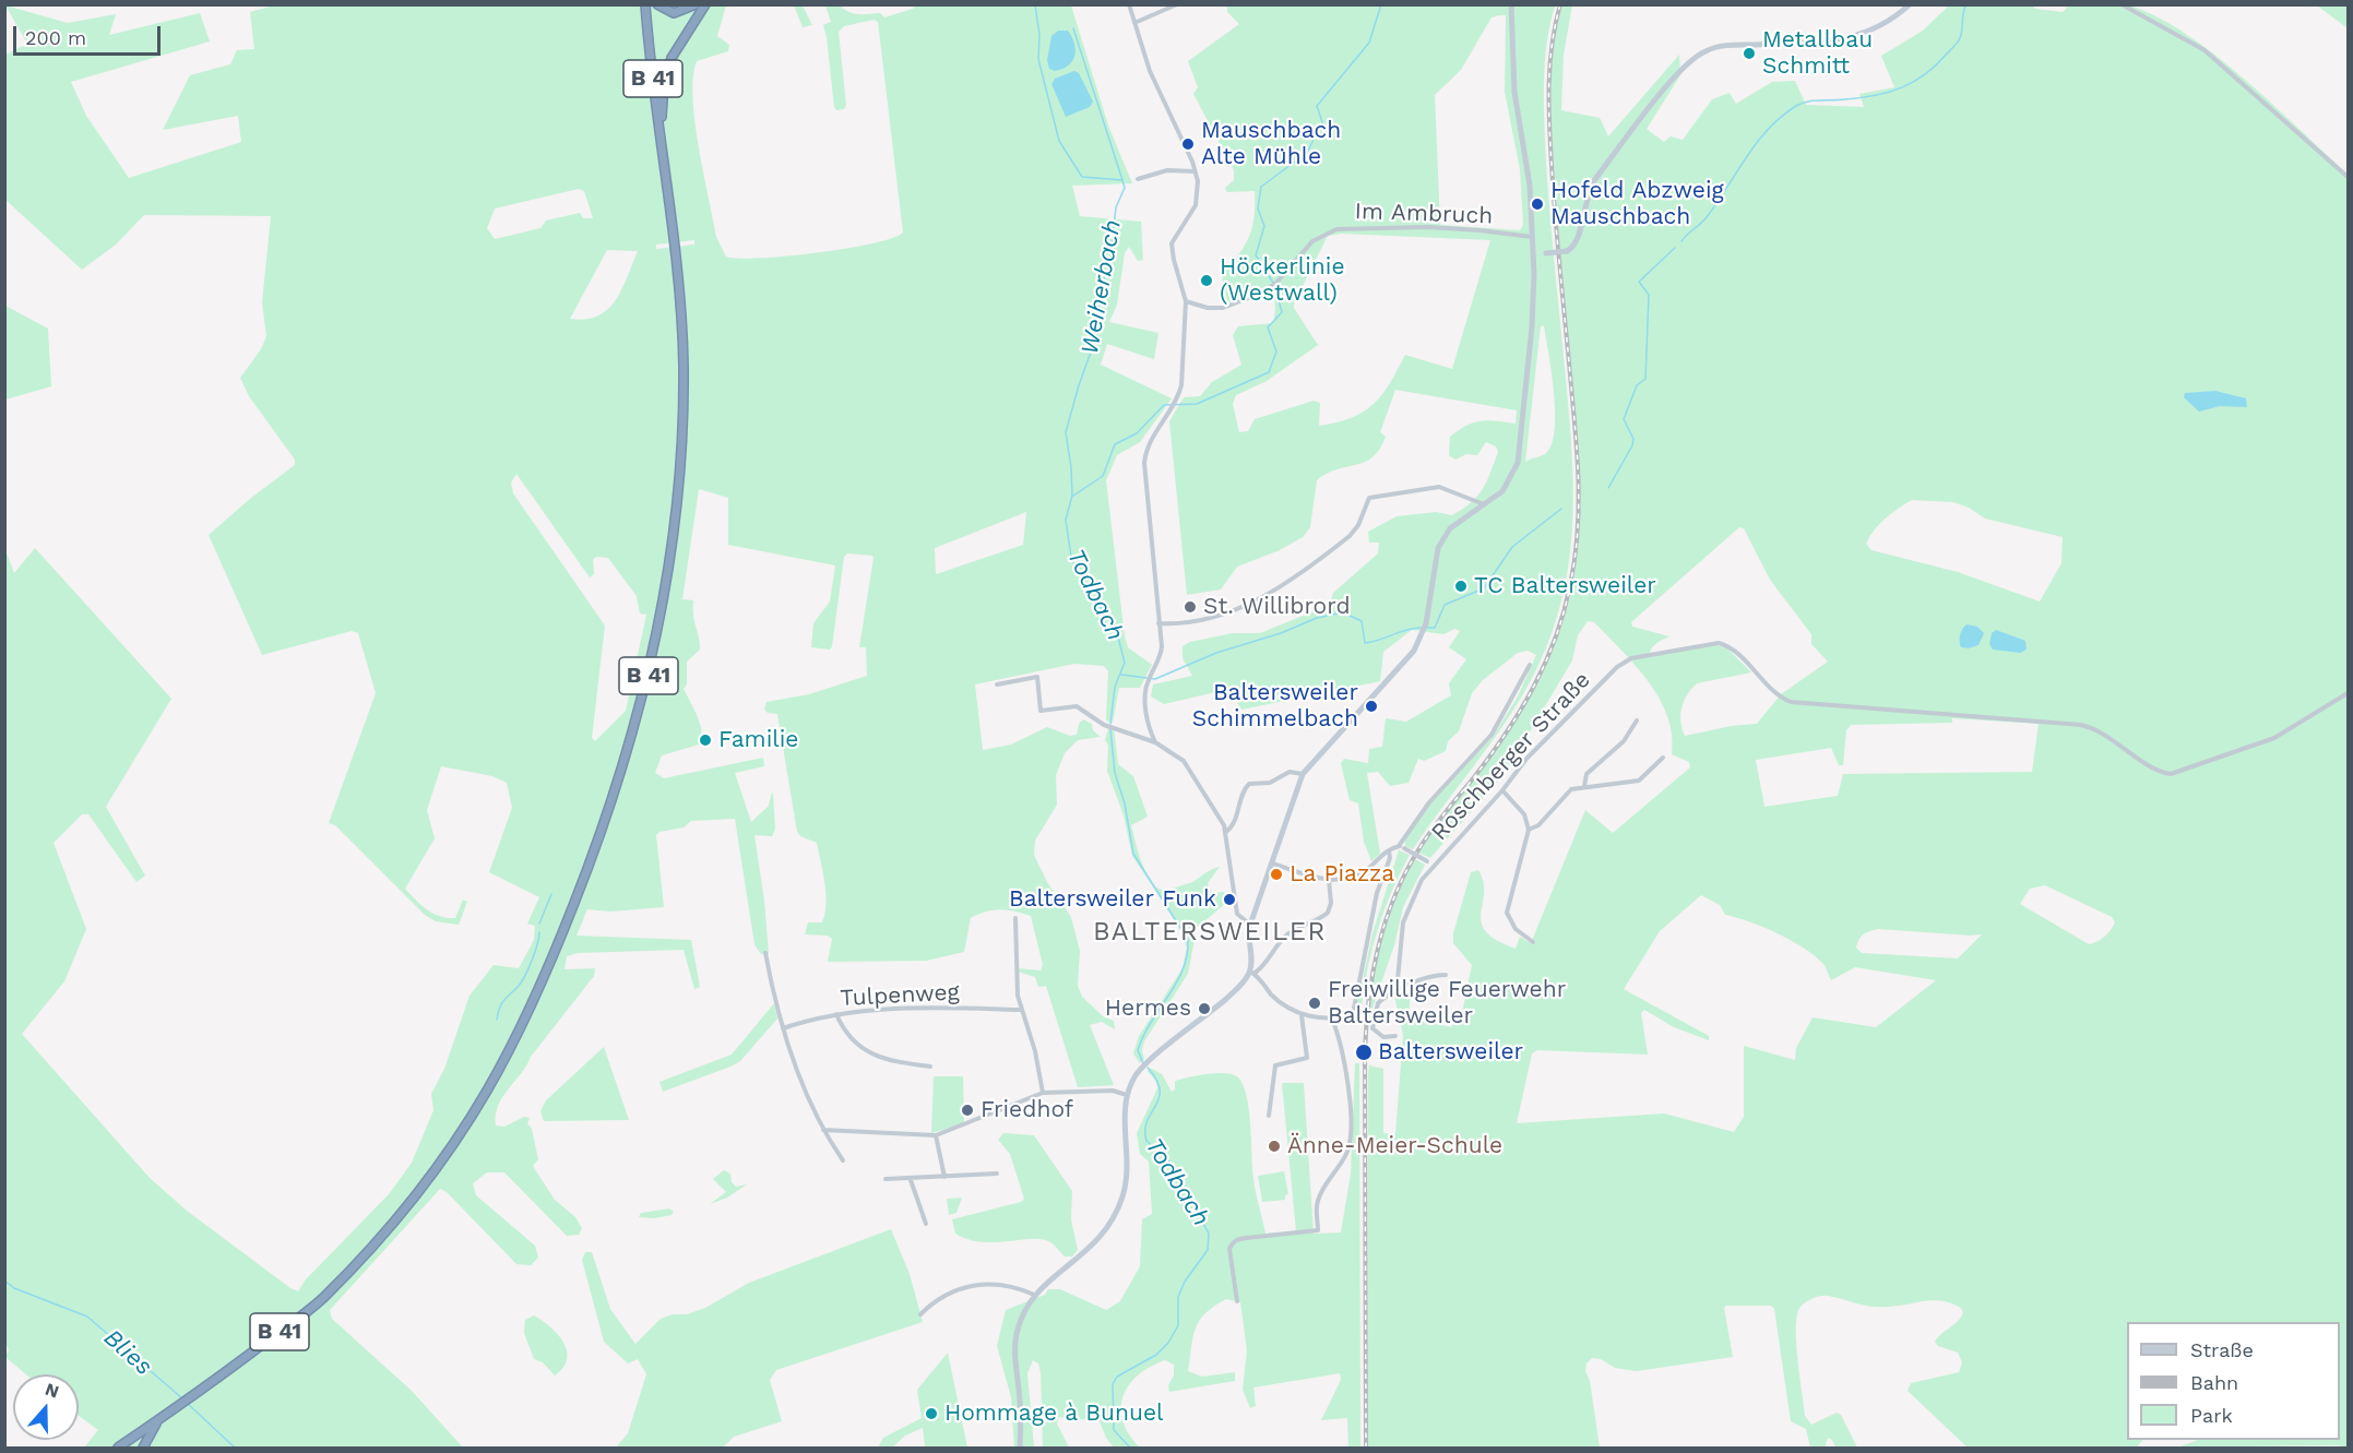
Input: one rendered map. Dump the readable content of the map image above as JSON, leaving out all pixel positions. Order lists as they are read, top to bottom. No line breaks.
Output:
{"streets":{"highway":["B 41"],"street":["Im Ambruch","Roschberger Straße","Tulpenweg"]},"districts":["BALTERSWEILER"],"water":["Weiherbach","Todbach","Blies"],"places":["Metallbau Schmitt","Mauschbach Alte Mühle","Hofeld Abzweig Mauschbach","Höckerlinie (Westwall)","TC Baltersweiler","St. Willibrord","Baltersweiler Schimmelbach","Familie","La Piazza","Baltersweiler Funk","Freiwillige Feuerwehr Baltersweiler","Hermes","Baltersweiler","Friedhof","Änne-Meier-Schule","Hommage à Bunuel"],"legend":["Straße","Bahn","Park"],"scale_bar":"200 m","north":"top"}
